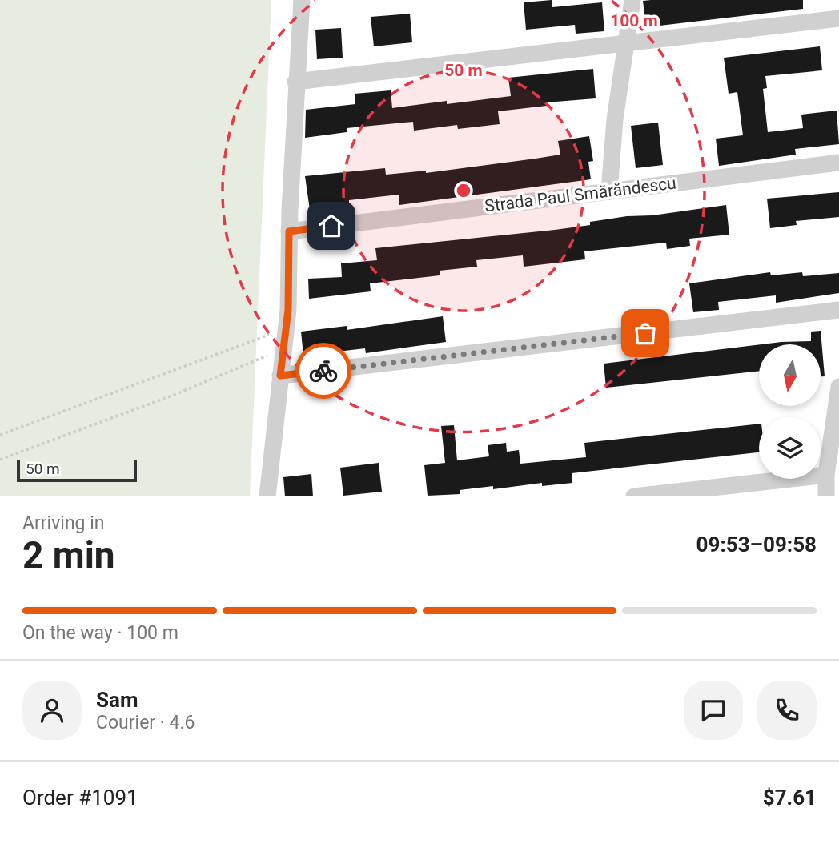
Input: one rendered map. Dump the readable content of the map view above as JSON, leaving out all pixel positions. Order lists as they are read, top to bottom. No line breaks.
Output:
{"streets":{"street":["Strada Paul Smărăndescu"]},"scale_bar":"50 m","north":"bottom","page":{"scale":"50 m","heading":["2 min","Arriving in","09:53–09:58"],"panel":["Sam","Courier · 4.6","Order #1091","$7.61"],"bar":"On the way · 100 m"},"rings":["100 m","50 m"]}
